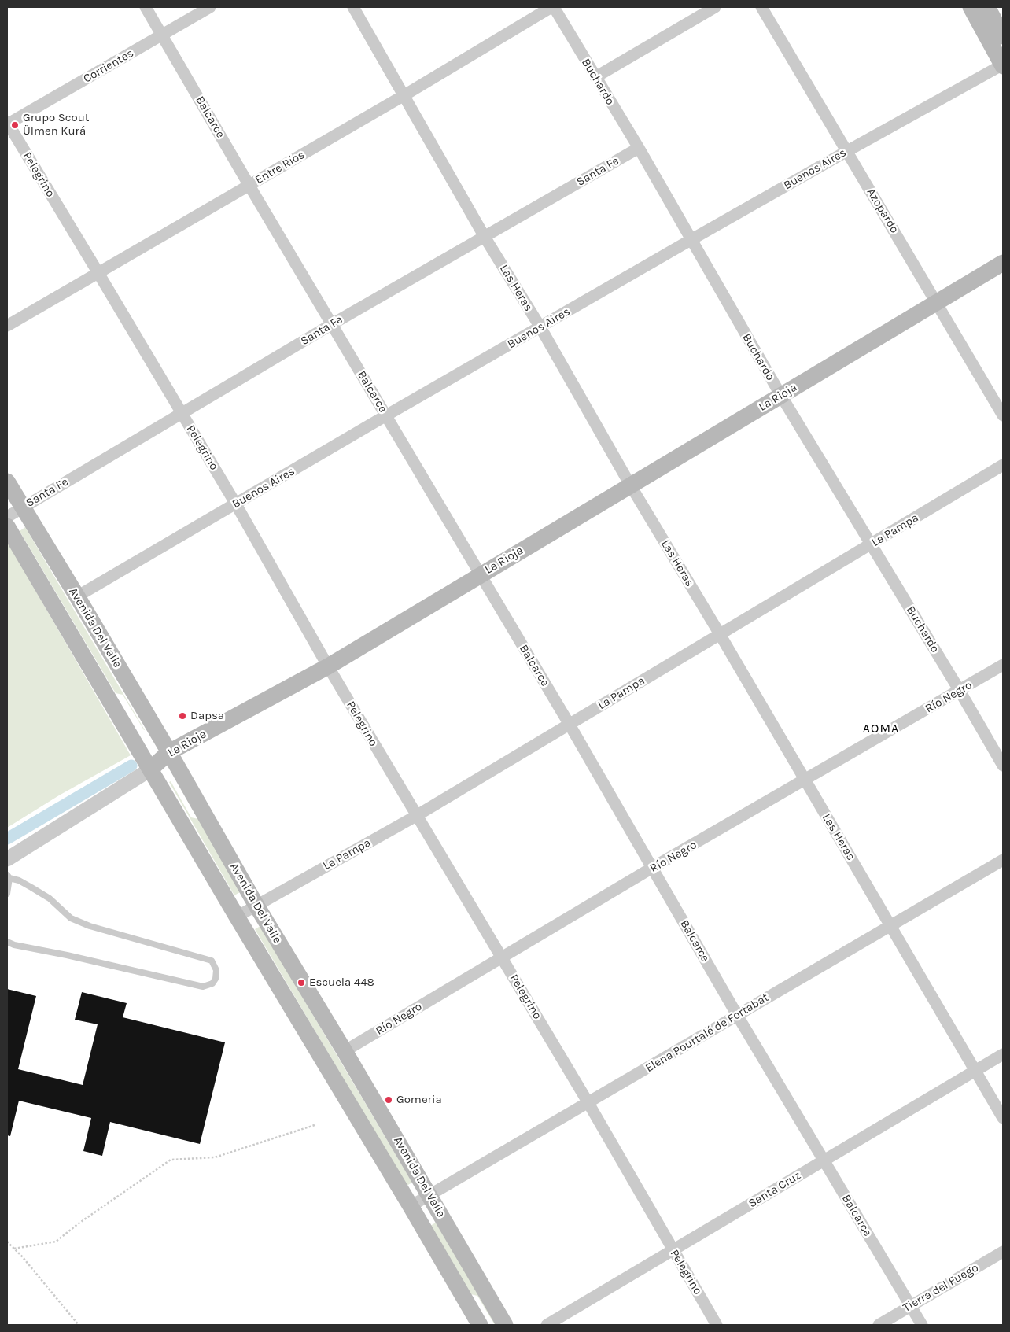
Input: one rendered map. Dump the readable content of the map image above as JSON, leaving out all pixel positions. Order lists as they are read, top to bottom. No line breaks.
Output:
{"streets":{"main road":["La Rioja","Avenida Del Valle"],"street":["Corrientes","Buchardo","Balcarce","Entre Ríos","Buenos Aires","Santa Fe","Pelegrino","Azopardo","Las Heras","La Pampa","Río Negro","Elena Pourtalé de Fortabat","Santa Cruz","Tierra del Fuego"]},"crossings":[["Corrientes","Balcarce"],["Corrientes","Pelegrino"],["Buchardo","Entre Ríos"],["Buchardo","Buenos Aires"],["Buchardo","Santa Fe"],["Buchardo","La Rioja"],["Buchardo","La Pampa"],["Buchardo","Río Negro"],["Balcarce","Entre Ríos"],["Balcarce","Buenos Aires"],["Balcarce","Santa Fe"],["Balcarce","La Rioja"],["Balcarce","La Pampa"],["Balcarce","Río Negro"],["Balcarce","Elena Pourtalé de Fortabat"],["Balcarce","Santa Cruz"],["Balcarce","Tierra del Fuego"],["Entre Ríos","Pelegrino"],["Entre Ríos","Las Heras"],["Buenos Aires","Pelegrino"],["Buenos Aires","Azopardo"],["Buenos Aires","Las Heras"],["Buenos Aires","Avenida Del Valle"],["Santa Fe","Pelegrino"],["Santa Fe","Las Heras"],["Santa Fe","Avenida Del Valle"],["Pelegrino","La Rioja"],["Pelegrino","La Pampa"],["Pelegrino","Río Negro"],["Pelegrino","Elena Pourtalé de Fortabat"],["Pelegrino","Santa Cruz"],["Azopardo","La Rioja"],["Las Heras","La Rioja"],["Las Heras","La Pampa"],["Las Heras","Río Negro"],["Las Heras","Elena Pourtalé de Fortabat"],["Las Heras","Santa Cruz"],["La Rioja","Avenida Del Valle"],["La Pampa","Avenida Del Valle"],["Avenida Del Valle","Río Negro"],["Avenida Del Valle","Elena Pourtalé de Fortabat"]],"districts":["AOMA"],"places":["Grupo Scout Ülmen Kurá","Dapsa","Escuela 448","Gomeria"]}
